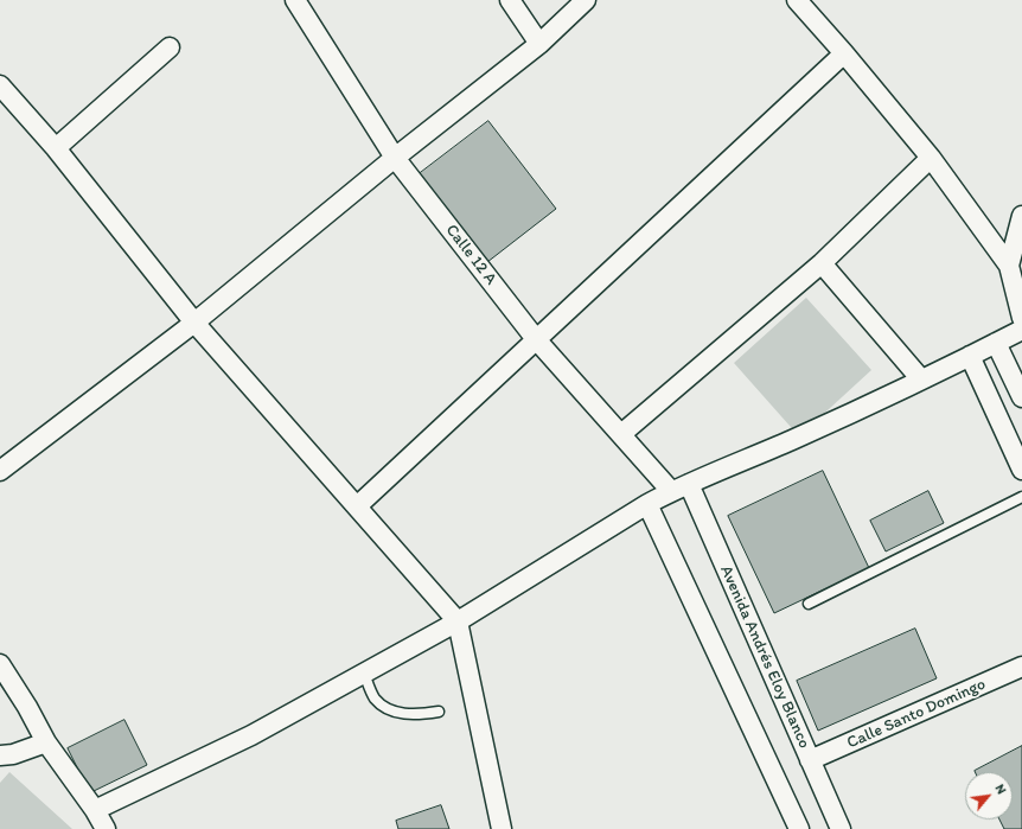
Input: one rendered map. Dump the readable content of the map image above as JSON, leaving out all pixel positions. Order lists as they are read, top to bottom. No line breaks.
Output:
{"streets":{"street":["Calle 12 A","Avenida Andrés Eloy Blanco","Calle Santo Domingo"]},"crossings":[["Calle 12 A","Avenida Andrés Eloy Blanco"],["Avenida Andrés Eloy Blanco","Calle Santo Domingo"]],"north":"top right"}
